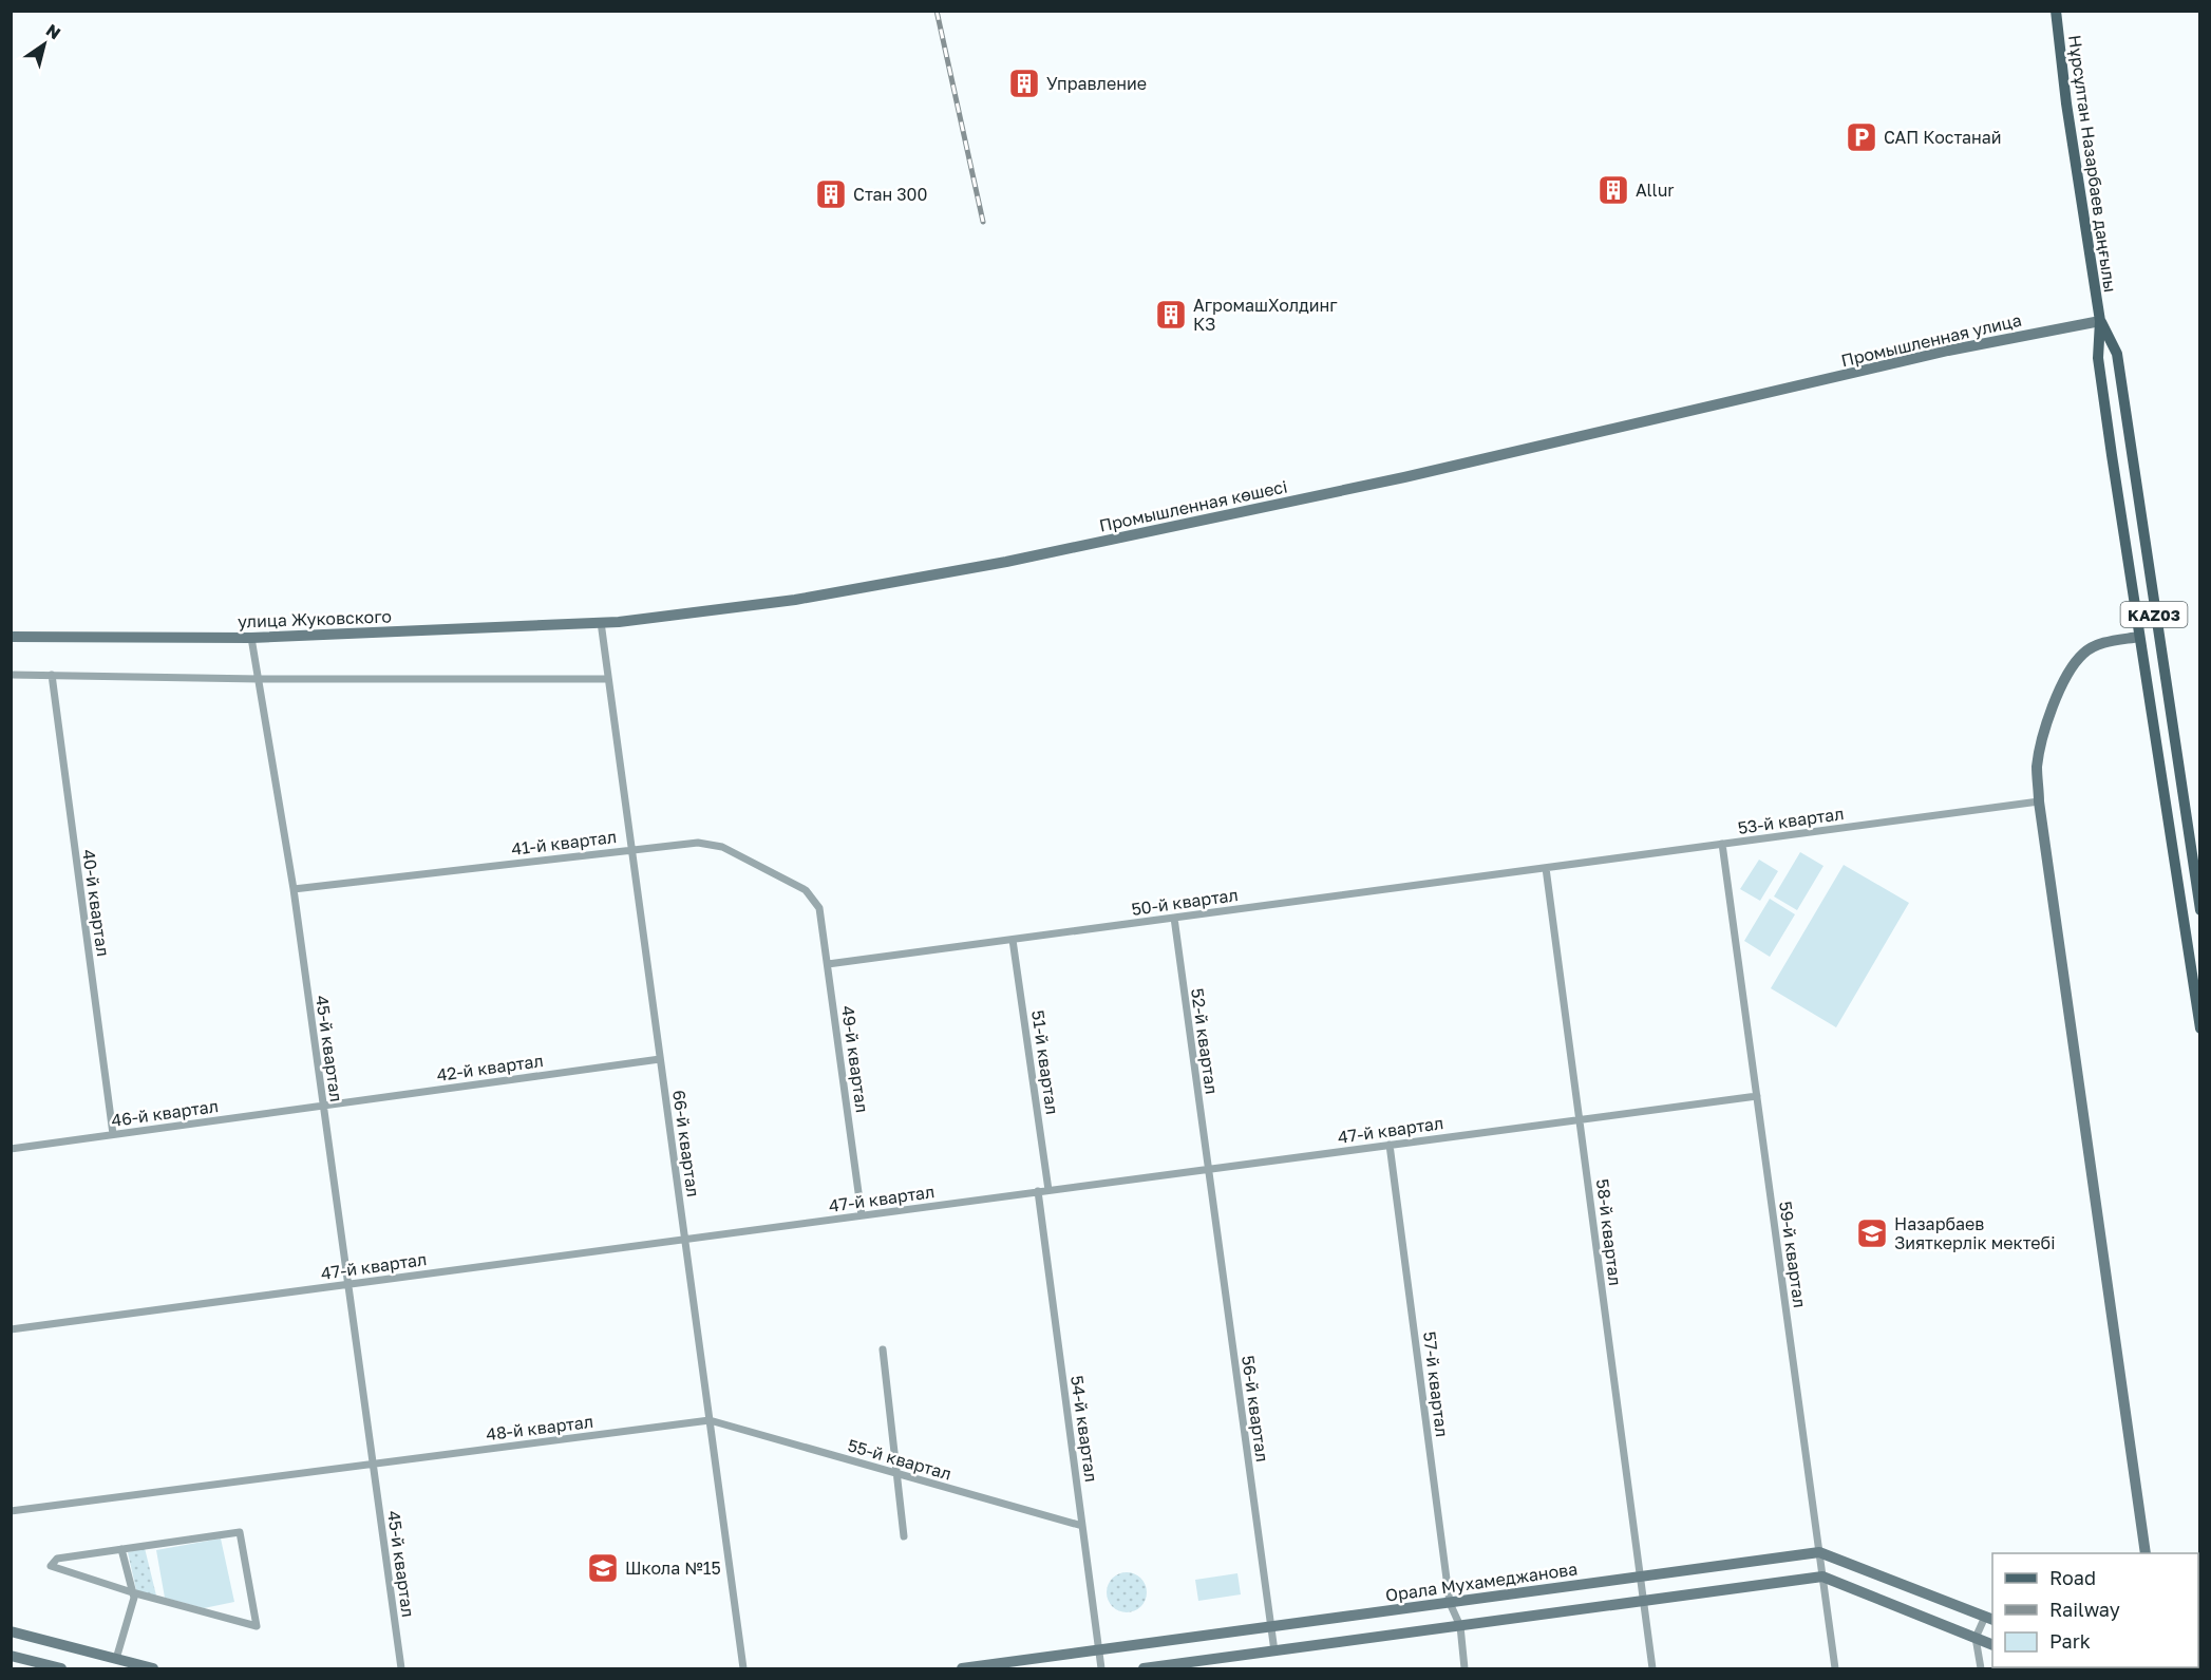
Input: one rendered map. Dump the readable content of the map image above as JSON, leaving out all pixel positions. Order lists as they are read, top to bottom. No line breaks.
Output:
{"streets":{"main road":["Нұрсұлтан Назарбаев даңғылы","KАZ03"],"street":["Промышленная улица","Промышленная көшесі","улица Жуковского","53-й квартал","41-й квартал","50-й квартал","40-й квартал","52-й квартал","45-й квартал","49-й квартал","51-й квартал","42-й квартал","46-й квартал","47-й квартал","66-й квартал","58-й квартал","59-й квартал","57-й квартал","56-й квартал","48-й квартал","54-й квартал","55-й квартал","Орала Мухамеджанова"]},"crossings":[["Нұрсұлтан Назарбаев даңғылы","Промышленная улица"],["Промышленная улица","Промышленная көшесі"],["Промышленная көшесі","улица Жуковского"],["улица Жуковского","45-й квартал"],["улица Жуковского","66-й квартал"],["53-й квартал","50-й квартал"],["53-й квартал","58-й квартал"],["53-й квартал","59-й квартал"],["41-й квартал","45-й квартал"],["41-й квартал","49-й квартал"],["41-й квартал","66-й квартал"],["50-й квартал","52-й квартал"],["50-й квартал","49-й квартал"],["50-й квартал","51-й квартал"],["50-й квартал","58-й квартал"],["40-й квартал","46-й квартал"],["52-й квартал","47-й квартал"],["52-й квартал","56-й квартал"],["45-й квартал","42-й квартал"],["45-й квартал","46-й квартал"],["45-й квартал","47-й квартал"],["45-й квартал","48-й квартал"],["49-й квартал","47-й квартал"],["51-й квартал","47-й квартал"],["42-й квартал","46-й квартал"],["42-й квартал","66-й квартал"],["47-й квартал","66-й квартал"],["47-й квартал","58-й квартал"],["47-й квартал","59-й квартал"],["47-й квартал","57-й квартал"],["47-й квартал","56-й квартал"],["47-й квартал","54-й квартал"],["66-й квартал","48-й квартал"],["66-й квартал","55-й квартал"],["58-й квартал","Орала Мухамеджанова"],["59-й квартал","Орала Мухамеджанова"],["57-й квартал","Орала Мухамеджанова"],["56-й квартал","Орала Мухамеджанова"],["48-й квартал","55-й квартал"],["54-й квартал","55-й квартал"],["54-й квартал","Орала Мухамеджанова"]],"places":{"building":["Управление","Allur","Стан 300","АгромашХолдинг КЗ"],"parking":["САП Костанай"],"school or university":["Назарбаев Зияткерлік мектебі","Школа №15"]},"legend":["Road","Railway","Park"],"north":"top right"}
